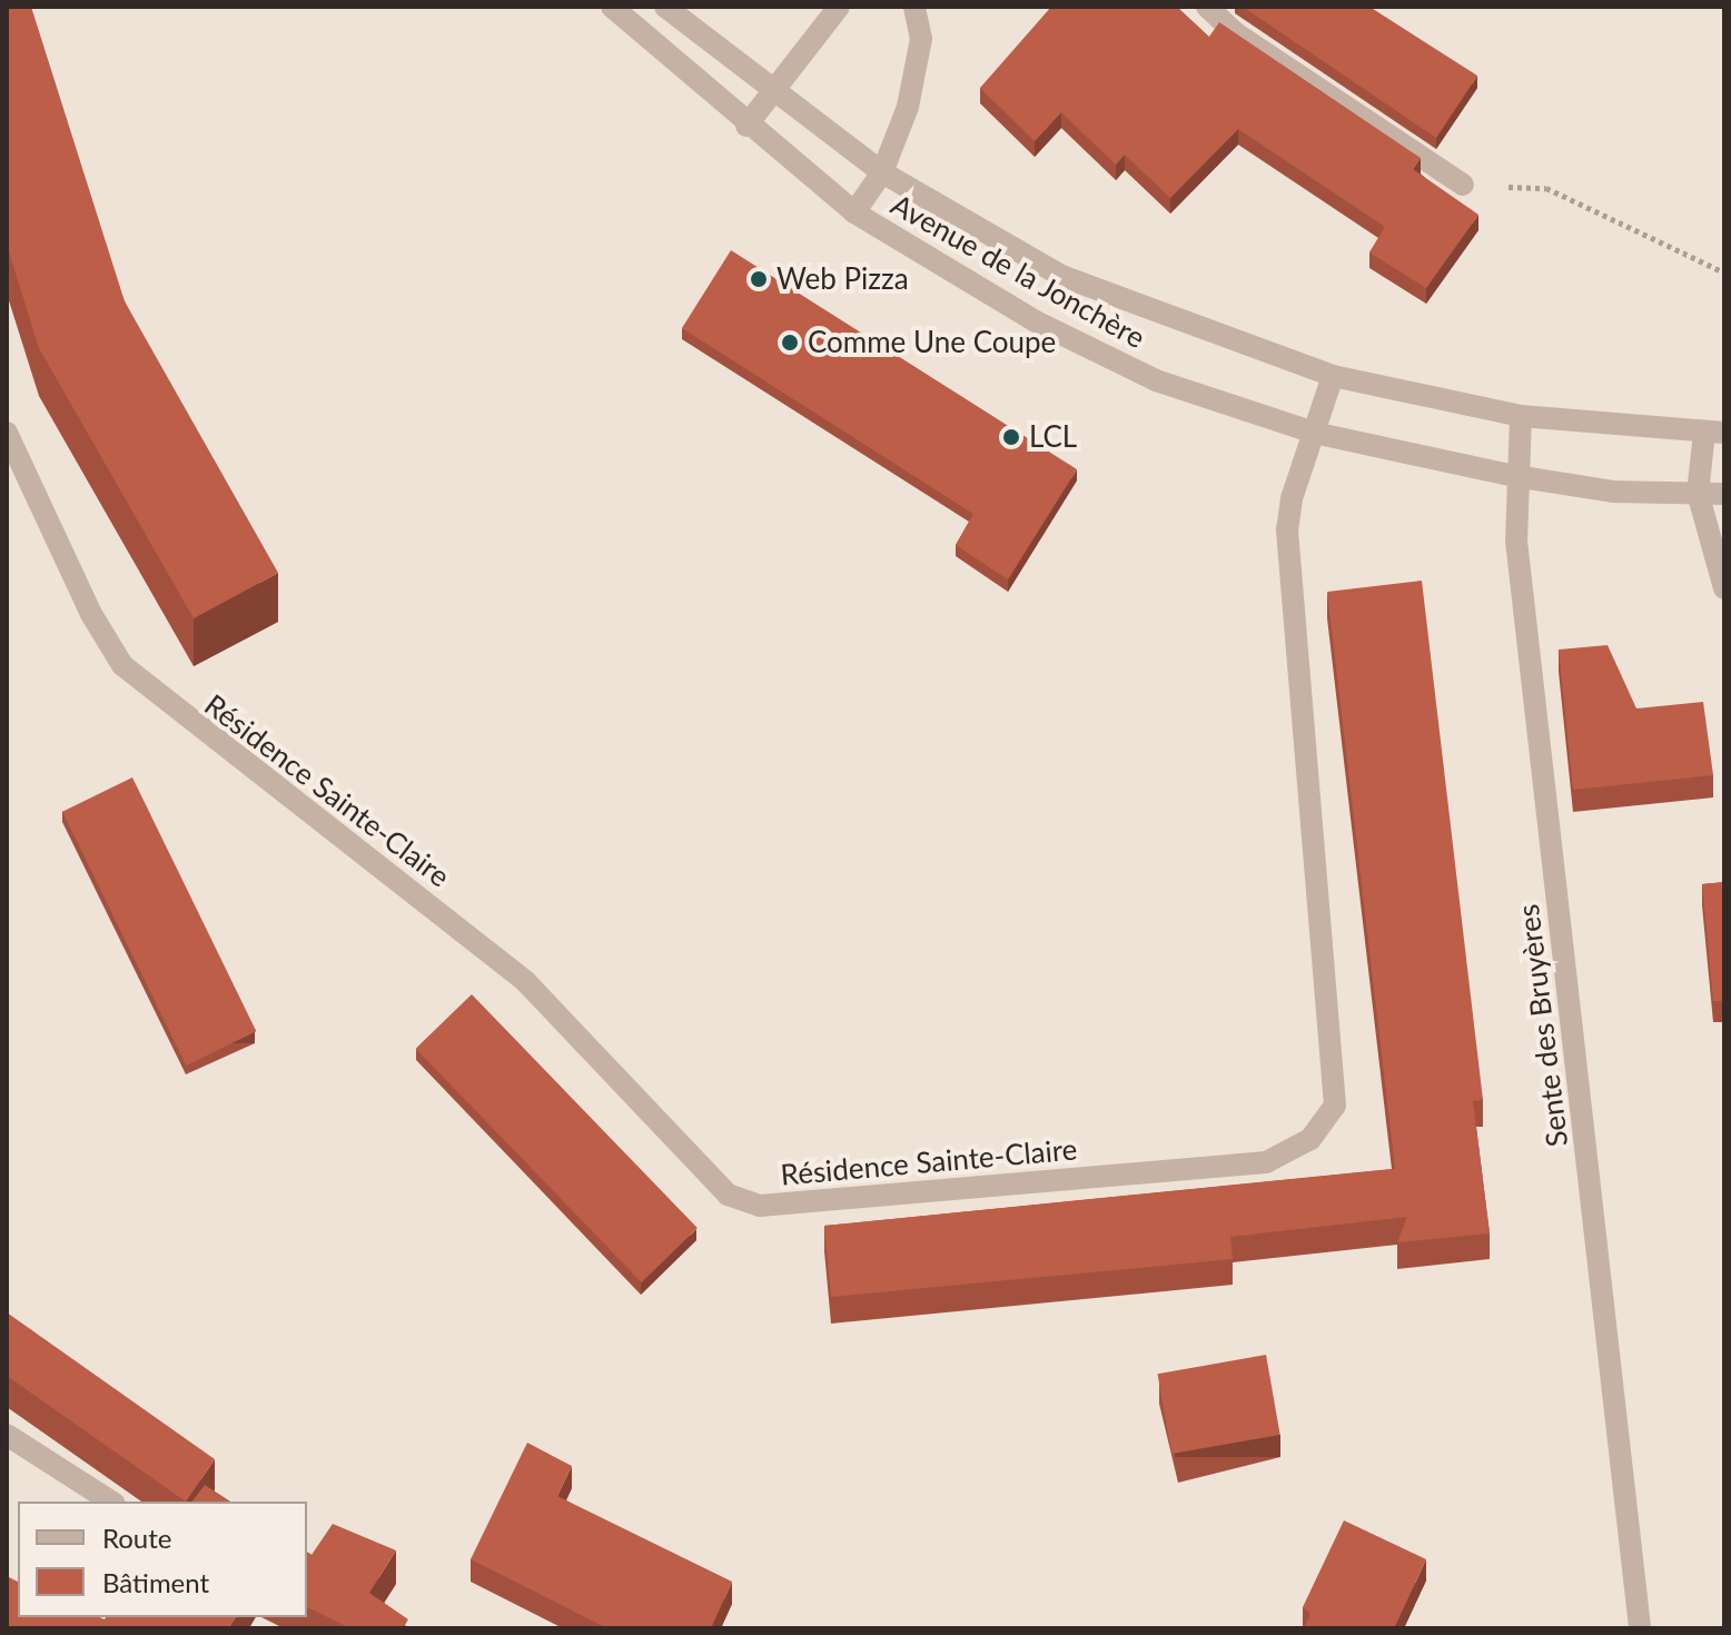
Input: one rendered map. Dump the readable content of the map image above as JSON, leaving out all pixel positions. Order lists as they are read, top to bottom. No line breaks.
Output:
{"streets":{"street":["Avenue de la Jonchère","Résidence Sainte-Claire","Sente des Bruyères"]},"crossings":[["Avenue de la Jonchère","Résidence Sainte-Claire"],["Avenue de la Jonchère","Sente des Bruyères"]],"places":["Web Pizza","Comme Une Coupe","LCL"],"legend":["Route","Bâtiment"]}
